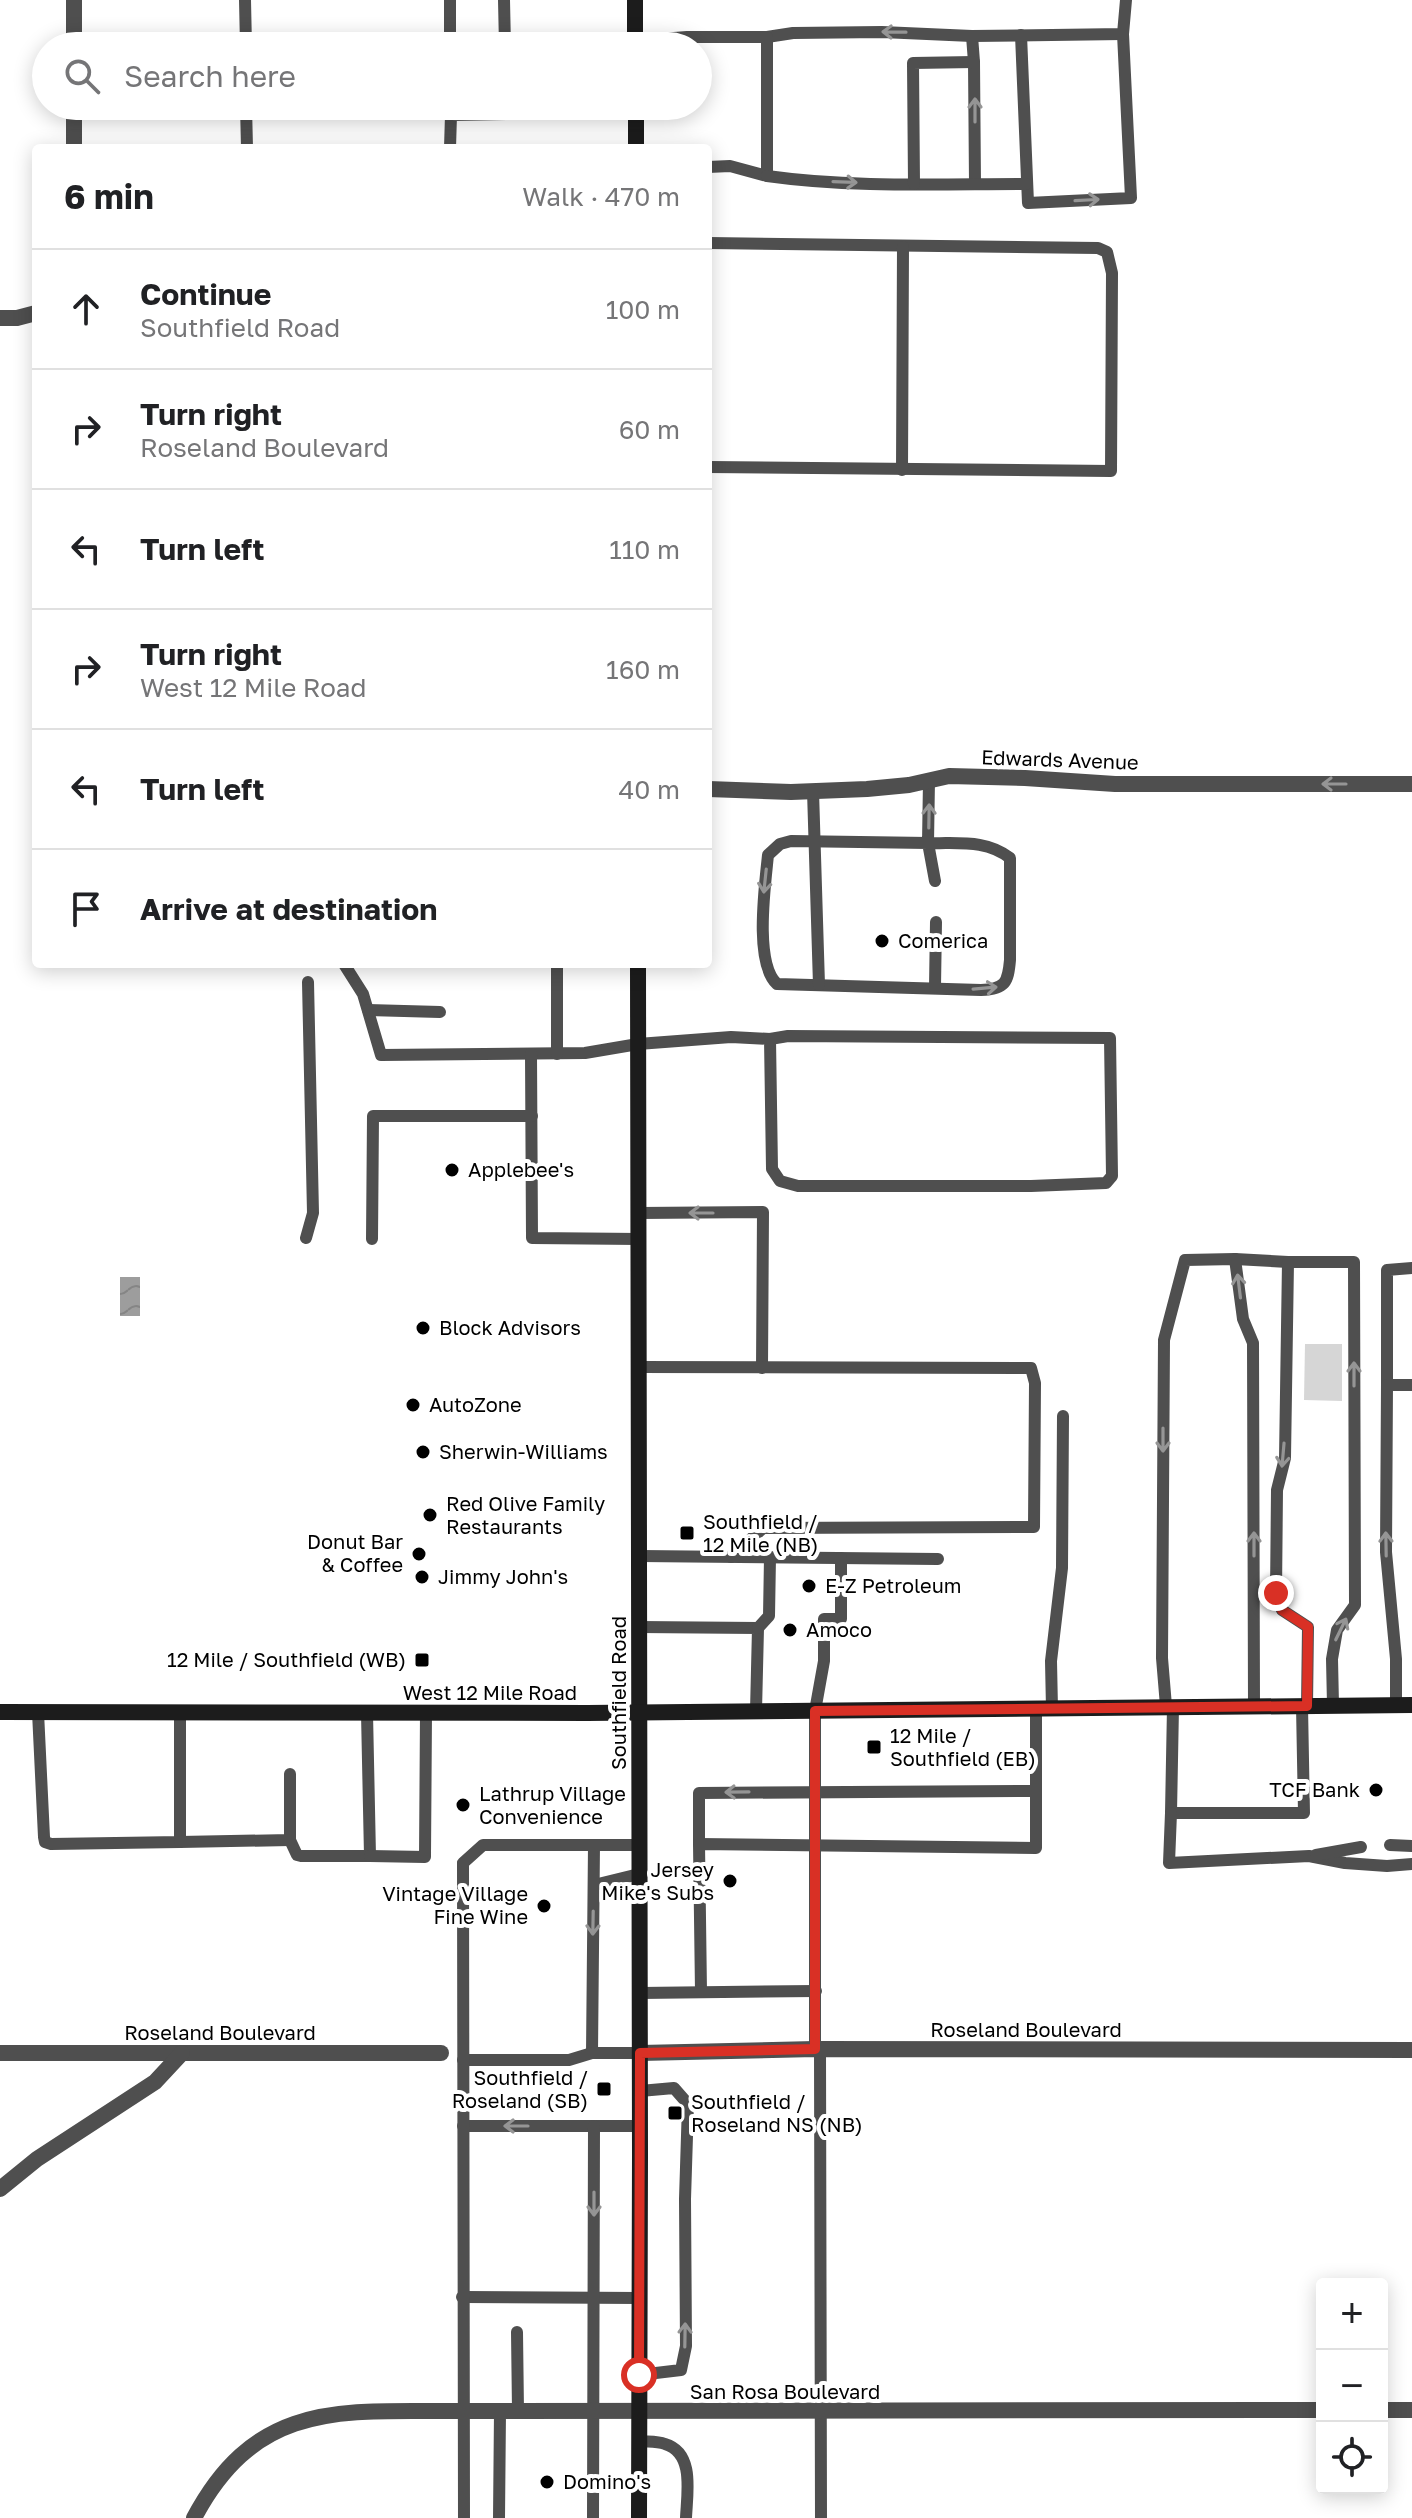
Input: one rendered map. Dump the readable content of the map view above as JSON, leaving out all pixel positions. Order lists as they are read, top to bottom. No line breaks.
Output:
{"streets":{"main road":["West 12 Mile Road","Southfield Road"],"street":["Edwards Avenue","Roseland Boulevard","San Rosa Boulevard"]},"crossings":[["West 12 Mile Road","Southfield Road"],["Southfield Road","Roseland Boulevard"],["Southfield Road","San Rosa Boulevard"]],"one_way":["Edwards Avenue"],"places":{"other":["Comerica","Applebee's","Block Advisors","AutoZone","Sherwin-Williams","Red Olive Family Restaurants","Donut Bar & Coffee","Jimmy John's","E-Z Petroleum","Amoco","TCF Bank","Lathrup Village Convenience","Jersey Mike's Subs","Vintage Village Fine Wine","Domino's"],"transit":["Southfield / 12 Mile (NB)","12 Mile / Southfield (WB)","12 Mile / Southfield (EB)","Southfield / Roseland (SB)","Southfield / Roseland NS (NB)"]},"page":{"search":"Search here","heading":["6 min","Walk · 470 m"],"list":[["Continue","Southfield Road","100 m"],["Turn right","Roseland Boulevard","60 m"],["Turn left","110 m"],["Turn right","West 12 Mile Road","160 m"],["Turn left","40 m"],"Arrive at destination"],"map_buttons":["+","−"]}}
